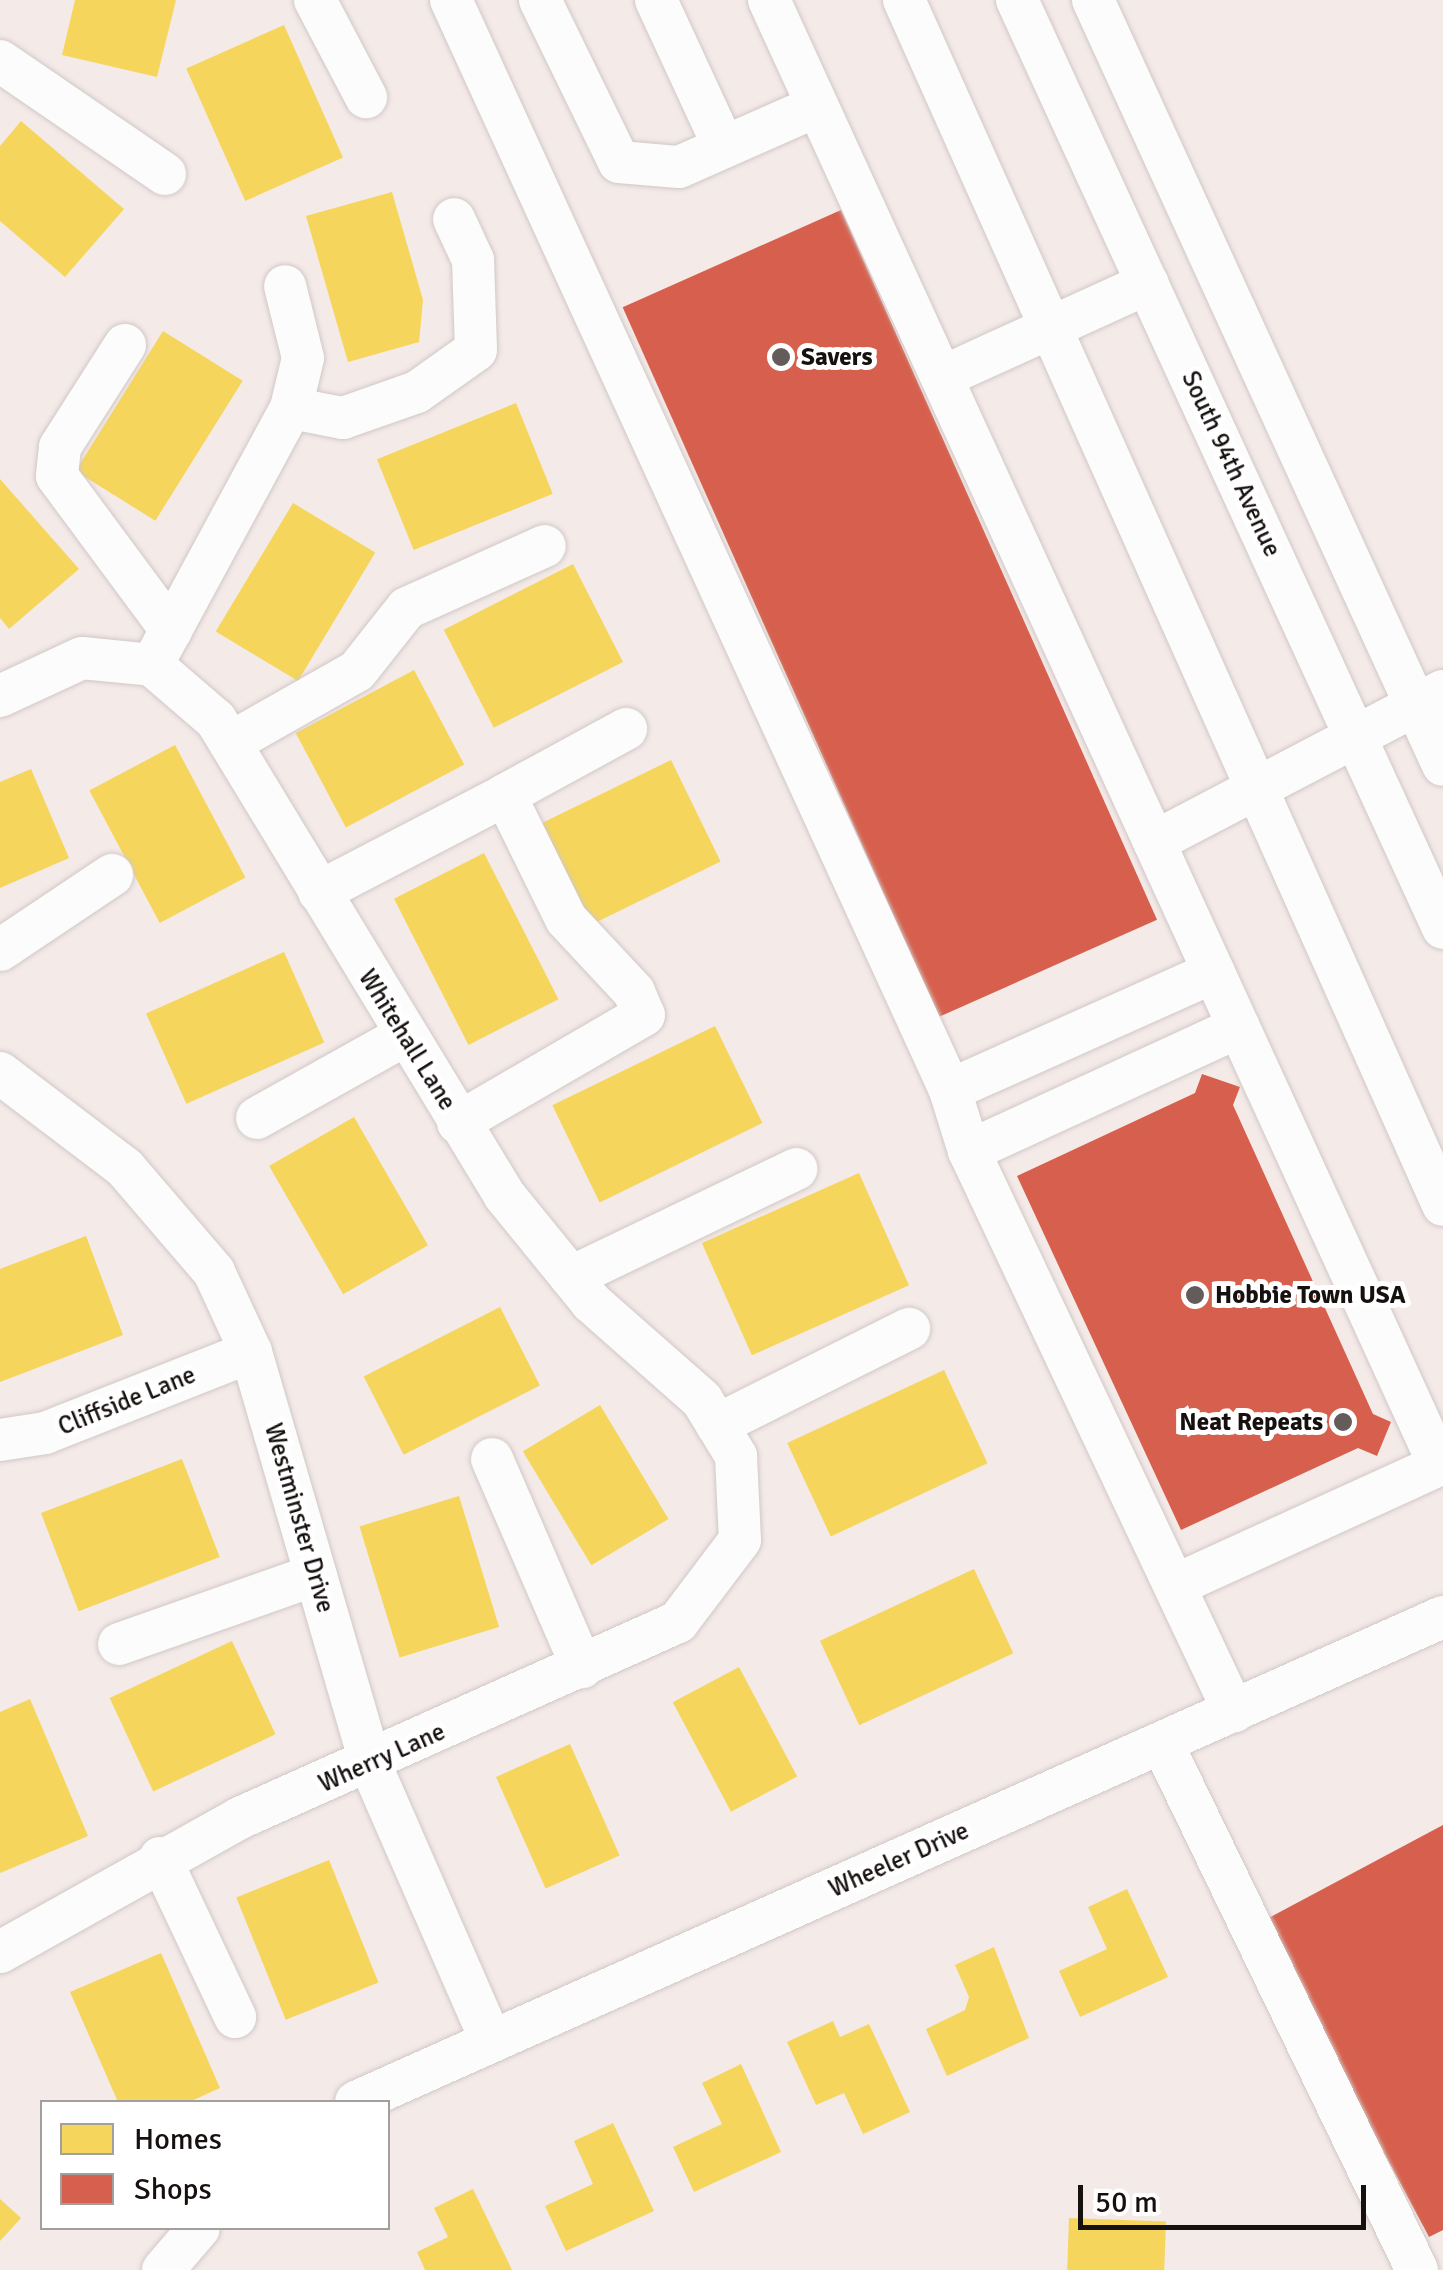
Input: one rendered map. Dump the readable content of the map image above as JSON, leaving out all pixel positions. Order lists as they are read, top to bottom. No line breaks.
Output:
{"streets":{"street":["South 94th Avenue","Whitehall Lane","Cliffside Lane","Westminster Drive","Wherry Lane","Wheeler Drive"]},"crossings":[["Whitehall Lane","Wherry Lane"],["Cliffside Lane","Westminster Drive"],["Westminster Drive","Wherry Lane"],["Westminster Drive","Wheeler Drive"]],"places":["Savers","Hobbie Town USA","Neat Repeats"],"legend":["Homes","Shops"],"scale_bar":"50 m"}
